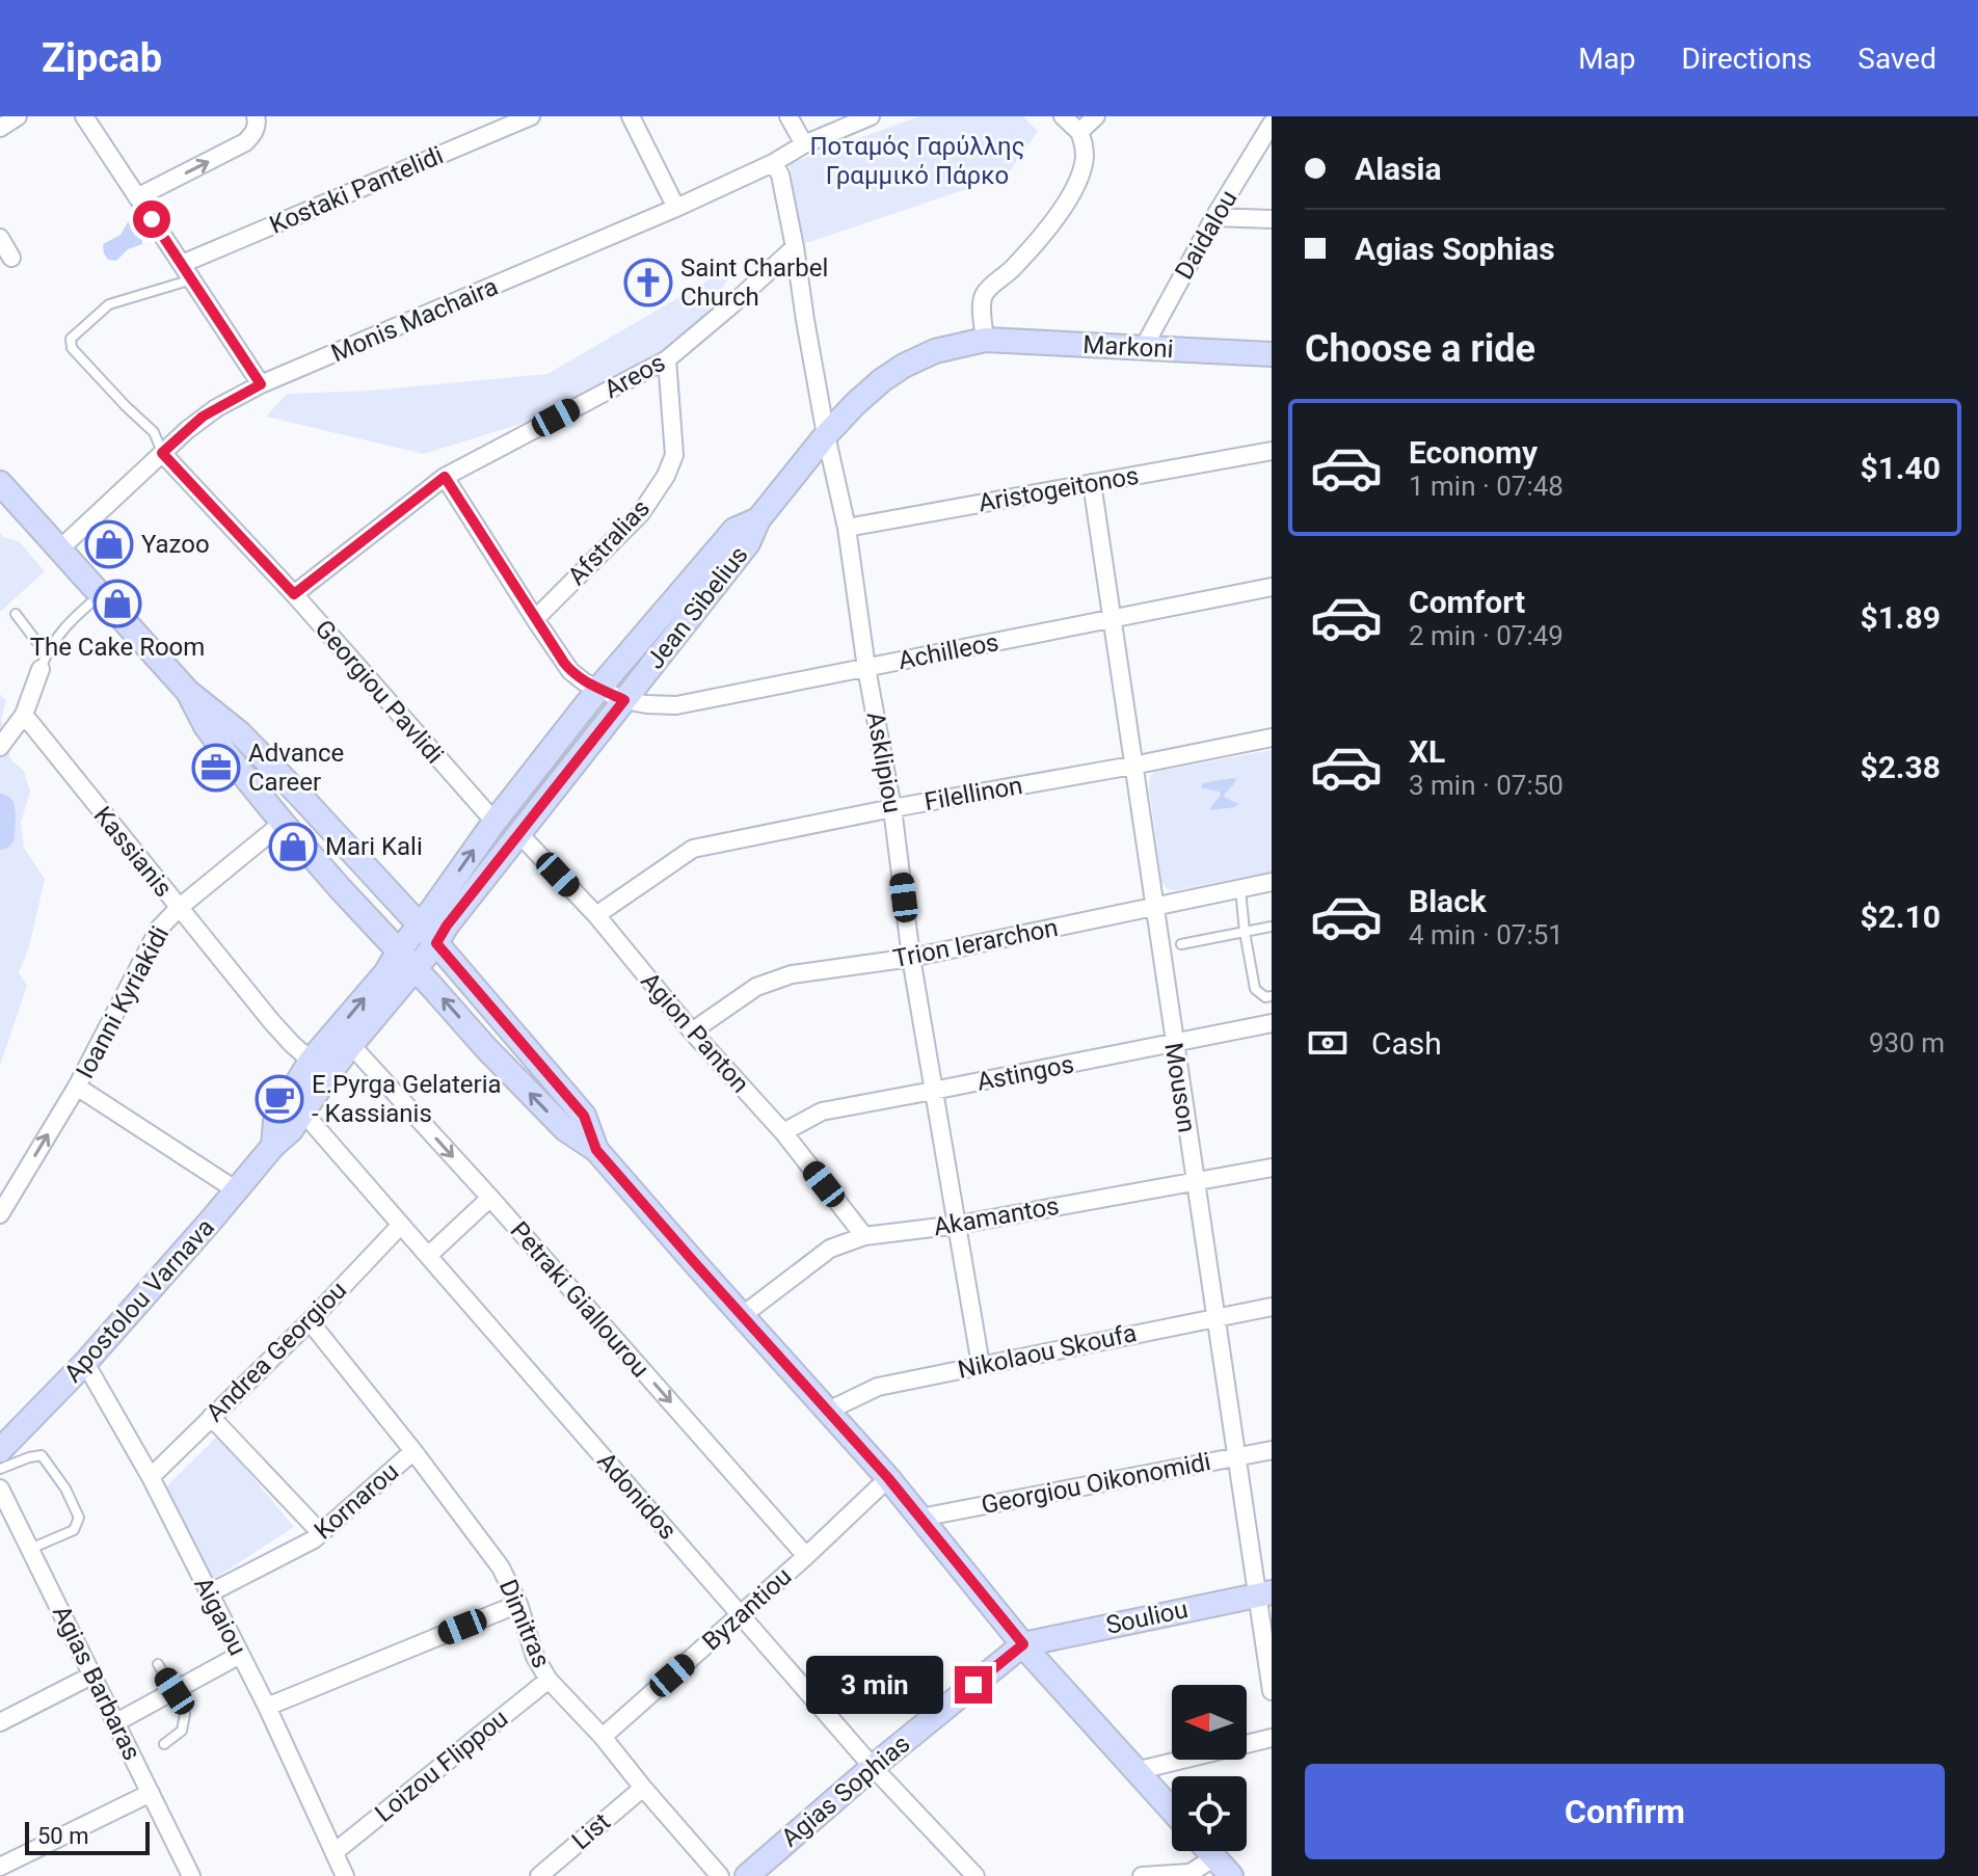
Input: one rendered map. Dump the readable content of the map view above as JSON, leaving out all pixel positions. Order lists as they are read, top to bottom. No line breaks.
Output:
{"streets":{"main road":["Markoni","Jean Sibelius","Apostolou Varnava","Souliou","Agias Sophias"],"street":["Kostaki Pantelidi","Daidalou","Monis Machaira","Areos","Aristogeitonos","Afstralias","Achilleos","Georgiou Pavlidi","Asklipiou","Filellinon","Kassianis","Trion Ierarchon","Ioanni Kyriakidi","Agion Panton","Astingos","Mouson","Akamantos","Petraki Giallourou","Andrea Georgiou","Nikolaou Skoufa","Georgiou Oikonomidi","Adonidos","Kornarou","Byzantiou","Aigaiou","Dimitras","Agias Barbaras","Loizou Flippou","List"]},"crossings":[["Daidalou","Markoni"],["Monis Machaira","Georgiou Pavlidi"],["Monis Machaira","Asklipiou"],["Markoni","Jean Sibelius"],["Areos","Afstralias"],["Areos","Achilleos"],["Areos","Georgiou Pavlidi"],["Areos","Asklipiou"],["Aristogeitonos","Asklipiou"],["Aristogeitonos","Mouson"],["Afstralias","Achilleos"],["Jean Sibelius","Achilleos"],["Jean Sibelius","Georgiou Pavlidi"],["Jean Sibelius","Asklipiou"],["Jean Sibelius","Agion Panton"],["Jean Sibelius","Apostolou Varnava"],["Achilleos","Asklipiou"],["Achilleos","Mouson"],["Asklipiou","Filellinon"],["Asklipiou","Trion Ierarchon"],["Asklipiou","Astingos"],["Asklipiou","Akamantos"],["Asklipiou","Nikolaou Skoufa"],["Filellinon","Agion Panton"],["Filellinon","Mouson"],["Kassianis","Ioanni Kyriakidi"],["Kassianis","Apostolou Varnava"],["Trion Ierarchon","Agion Panton"],["Trion Ierarchon","Mouson"],["Agion Panton","Astingos"],["Agion Panton","Akamantos"],["Astingos","Mouson"],["Mouson","Akamantos"],["Mouson","Nikolaou Skoufa"],["Mouson","Georgiou Oikonomidi"],["Mouson","Souliou"],["Petraki Giallourou","Apostolou Varnava"],["Petraki Giallourou","Byzantiou"],["Apostolou Varnava","Adonidos"],["Apostolou Varnava","Aigaiou"],["Andrea Georgiou","Adonidos"],["Andrea Georgiou","Aigaiou"],["Andrea Georgiou","Dimitras"],["Adonidos","Byzantiou"],["Adonidos","Agias Sophias"],["Kornarou","Aigaiou"],["Kornarou","Dimitras"],["Byzantiou","Dimitras"],["Aigaiou","Loizou Flippou"],["Souliou","Agias Sophias"],["Dimitras","Loizou Flippou"],["Dimitras","List"]],"one_way":["Petraki Giallourou"],"parks":["Ποταμός Γαρύλλης Γραμμικό Πάρκο"],"places":{"church":["Saint Charbel Church"],"shop":["Yazoo","The Cake Room","Mari Kali"],"office":["Advance Career"],"cafe":["E.Pyrga Gelateria - Kassianis"]},"scale_bar":"50 m","north":"left","page":{"header":"Zipcab","nav":["Map","Directions","Saved"],"banner":["Alasia","Agias Sophias"],"heading":"Choose a ride","list":[{"name":"Economy","note":"1 min · 07:48","value":"$1.40"},{"name":"Comfort","note":"2 min · 07:49","value":"$1.89"},{"name":"XL","note":"3 min · 07:50","value":"$2.38"},{"name":"Black","note":"4 min · 07:51","value":"$2.10"}],"pay":["Cash","930 m"],"bubble":"3 min","buttons":"Confirm","scale":"50 m"}}
